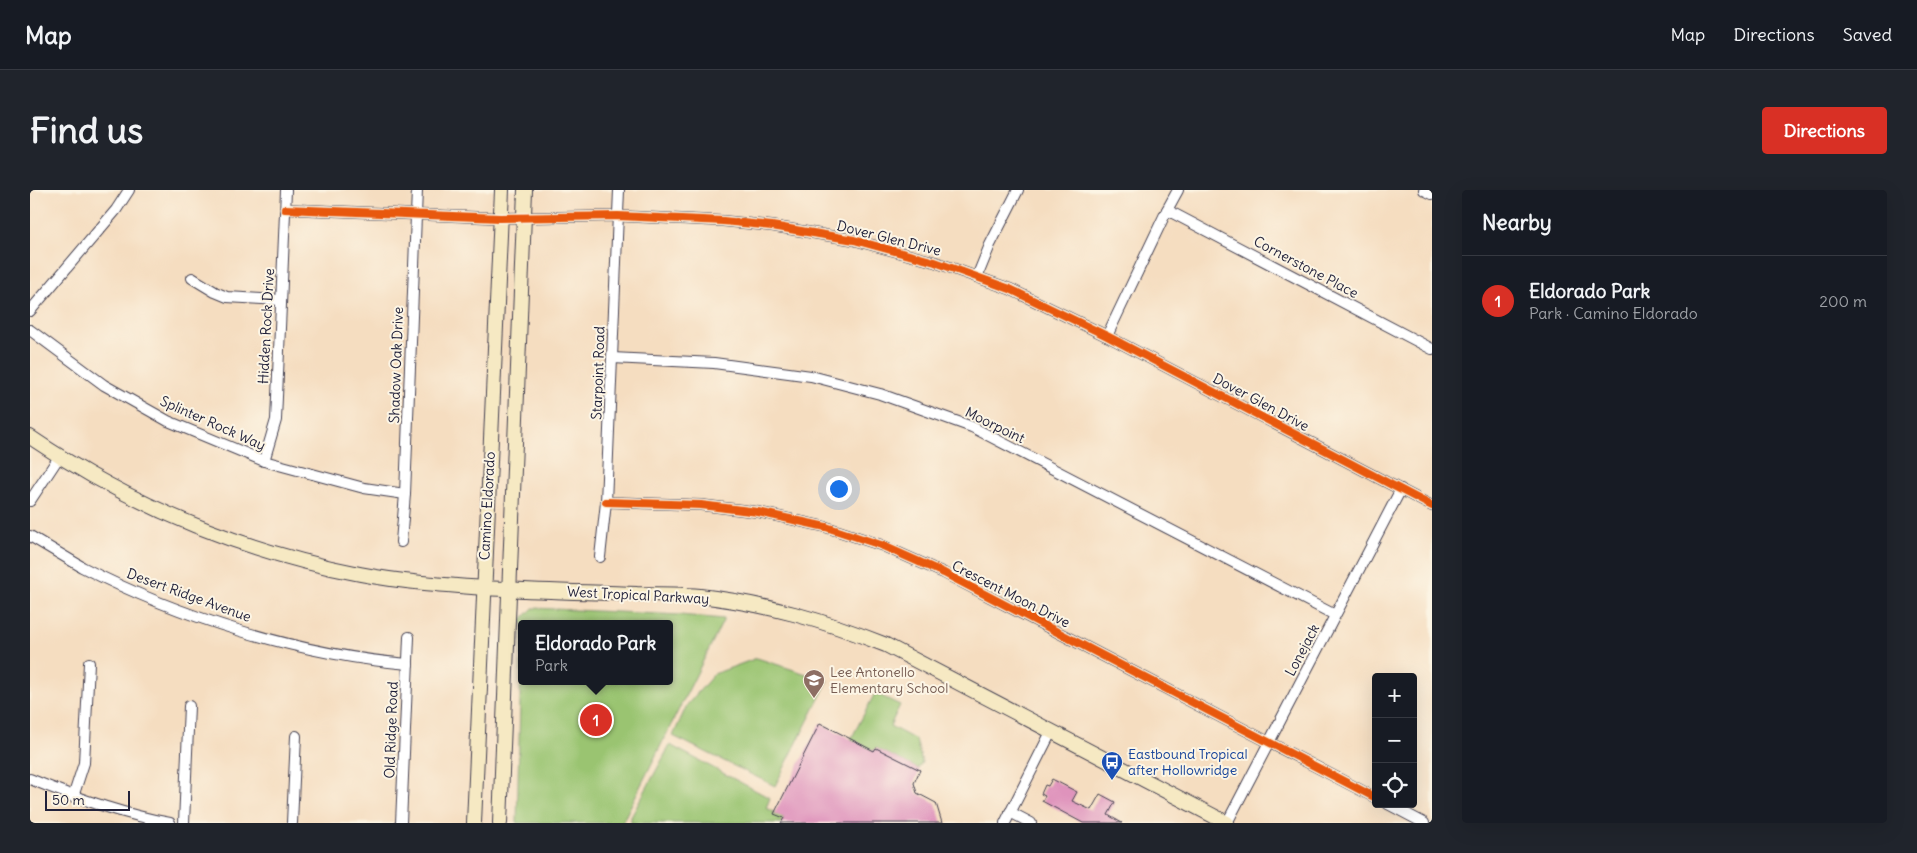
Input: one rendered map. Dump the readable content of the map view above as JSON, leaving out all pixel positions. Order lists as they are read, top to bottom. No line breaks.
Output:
{"streets":{"main road":["Camino Eldorado","West Tropical Parkway"],"street":["Dover Glen Drive","Cornerstone Place","Hidden Rock Drive","Shadow Oak Drive","Starpoint Road","Splinter Rock Way","Moorpoint","Crescent Moon Drive","Desert Ridge Avenue","Lonejack","Old Ridge Road"]},"crossings":[["Dover Glen Drive","Hidden Rock Drive"],["Dover Glen Drive","Shadow Oak Drive"],["Dover Glen Drive","Starpoint Road"],["Dover Glen Drive","Camino Eldorado"],["Dover Glen Drive","Lonejack"],["Hidden Rock Drive","Splinter Rock Way"],["Shadow Oak Drive","Splinter Rock Way"],["Starpoint Road","Moorpoint"],["Starpoint Road","Crescent Moon Drive"],["Moorpoint","Lonejack"],["Camino Eldorado","West Tropical Parkway"],["Crescent Moon Drive","Lonejack"],["Desert Ridge Avenue","Old Ridge Road"],["West Tropical Parkway","Lonejack"]],"places":{"school or university":["Lee Antonello Elementary School"],"bus stop":["Eastbound Tropical after Hollowridge"]},"scale_bar":"50 m","page":{"header":"Map","nav":["Map","Directions","Saved"],"buttons":"Directions","title":"Find us","heading":"Nearby","list":[{"mark":"1","name":"Eldorado Park","note":"Park · Camino Eldorado","value":"200 m"}],"popup":["Eldorado Park","Park"],"map_buttons":["+","−"],"pins":"1","scale":"50 m"}}
